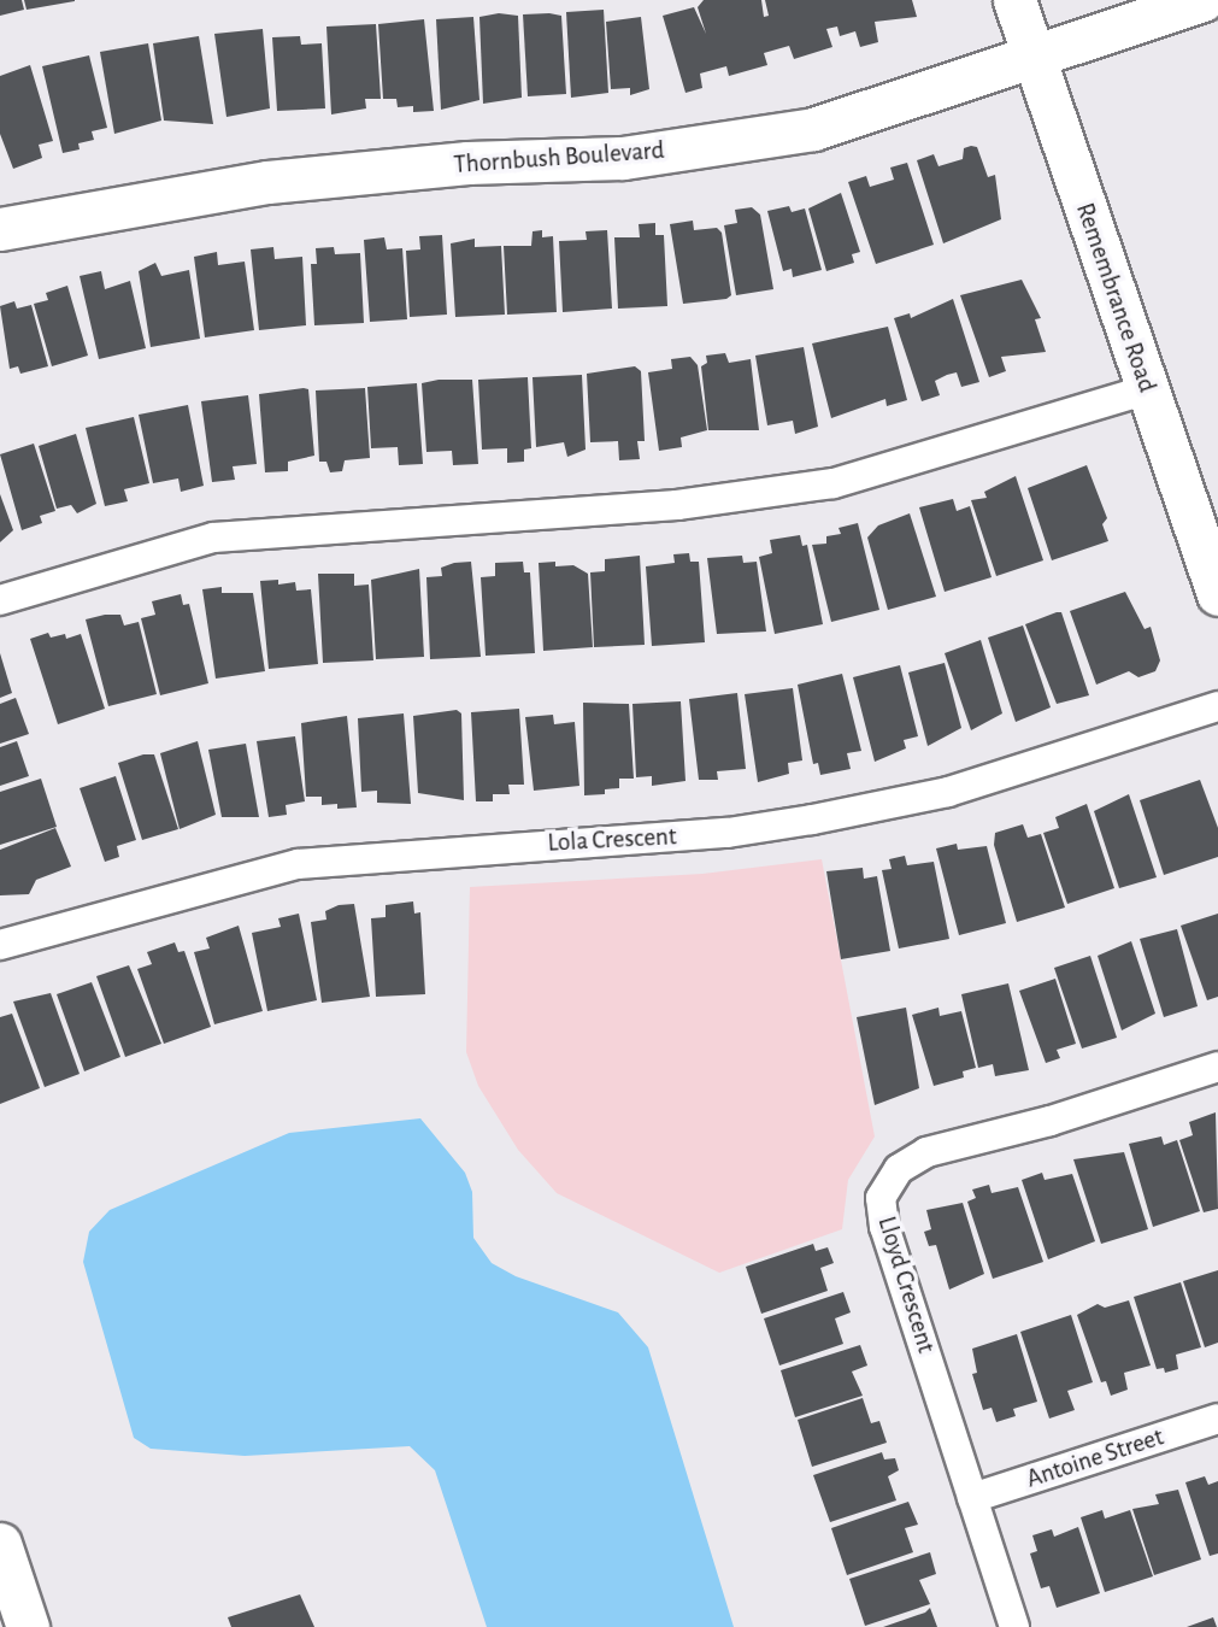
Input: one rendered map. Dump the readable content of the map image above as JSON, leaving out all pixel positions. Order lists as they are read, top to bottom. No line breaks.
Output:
{"streets":{"street":["Thornbush Boulevard","Remembrance Road","Lola Crescent","Lloyd Crescent","Antoine Street"]},"crossings":[["Thornbush Boulevard","Remembrance Road"],["Lloyd Crescent","Antoine Street"]]}
